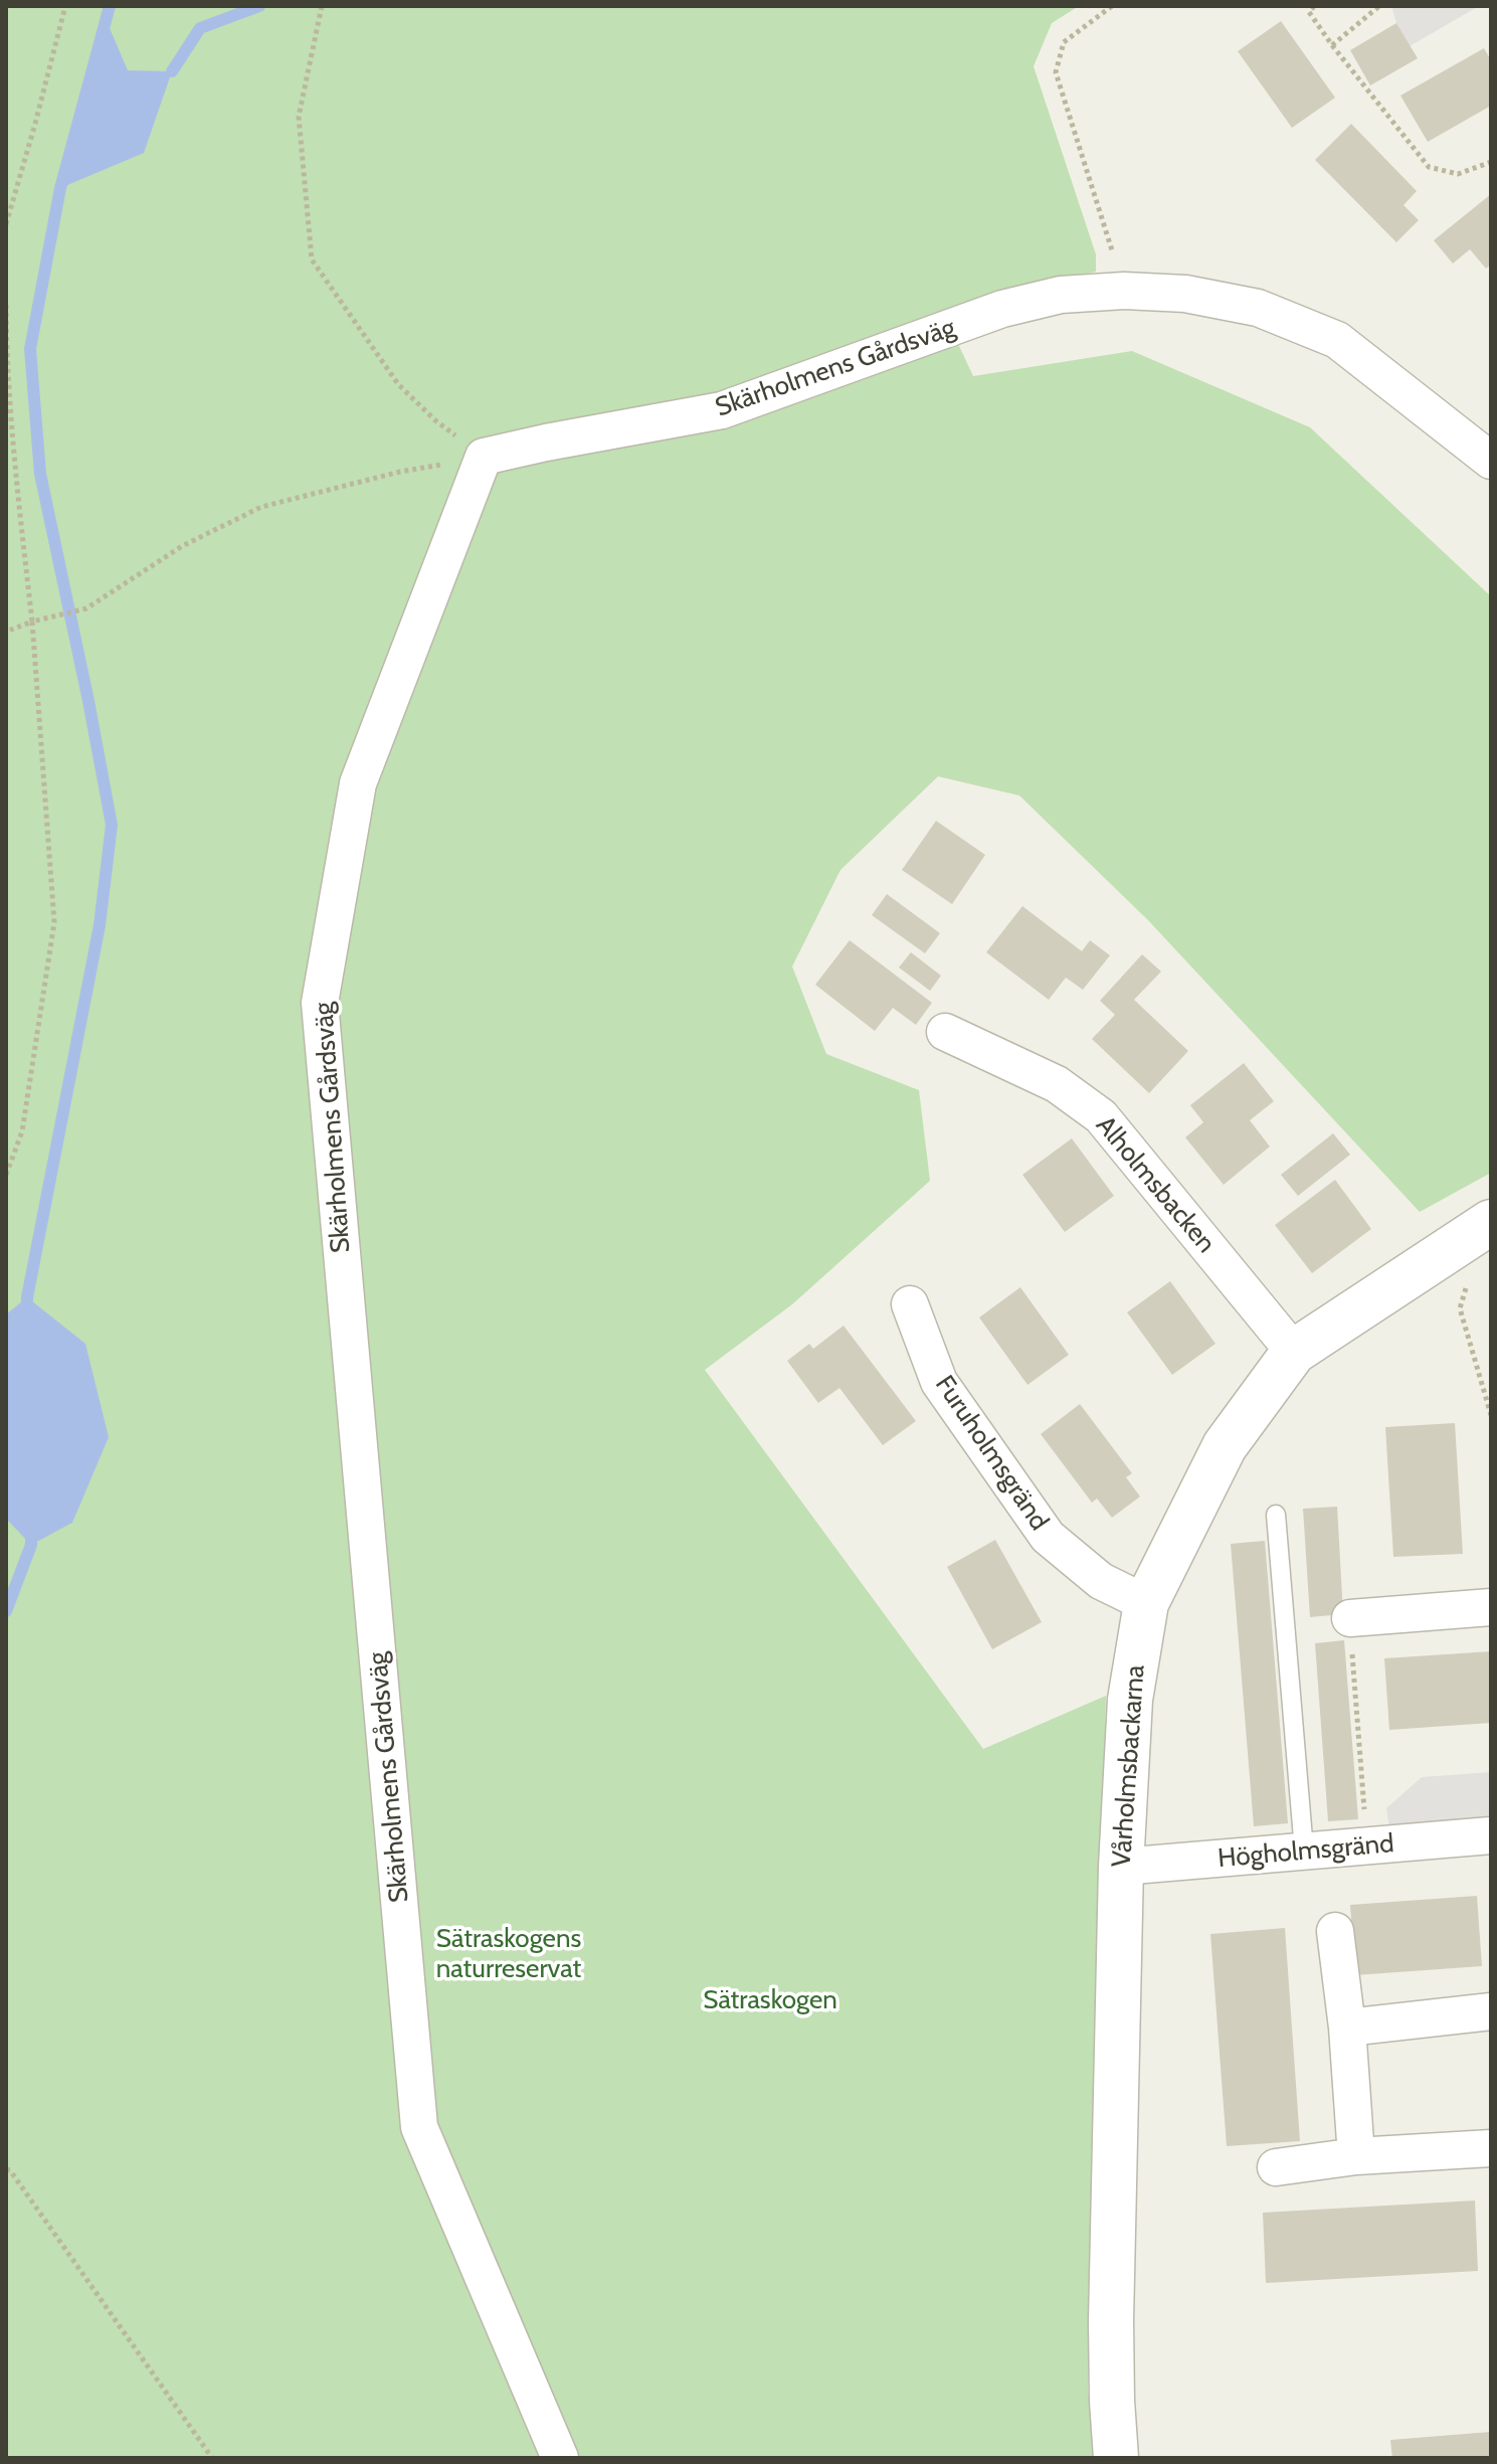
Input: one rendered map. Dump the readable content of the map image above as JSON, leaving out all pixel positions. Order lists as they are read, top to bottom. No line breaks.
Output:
{"streets":{"street":["Skärholmens Gårdsväg","Alholmsbacken","Furuholmsgränd","Vårholmsbackarna","Högholmsgränd"]},"crossings":[["Alholmsbacken","Vårholmsbackarna"],["Furuholmsgränd","Vårholmsbackarna"],["Vårholmsbackarna","Högholmsgränd"]],"parks":["Sätraskogens naturreservat","Sätraskogen"]}
